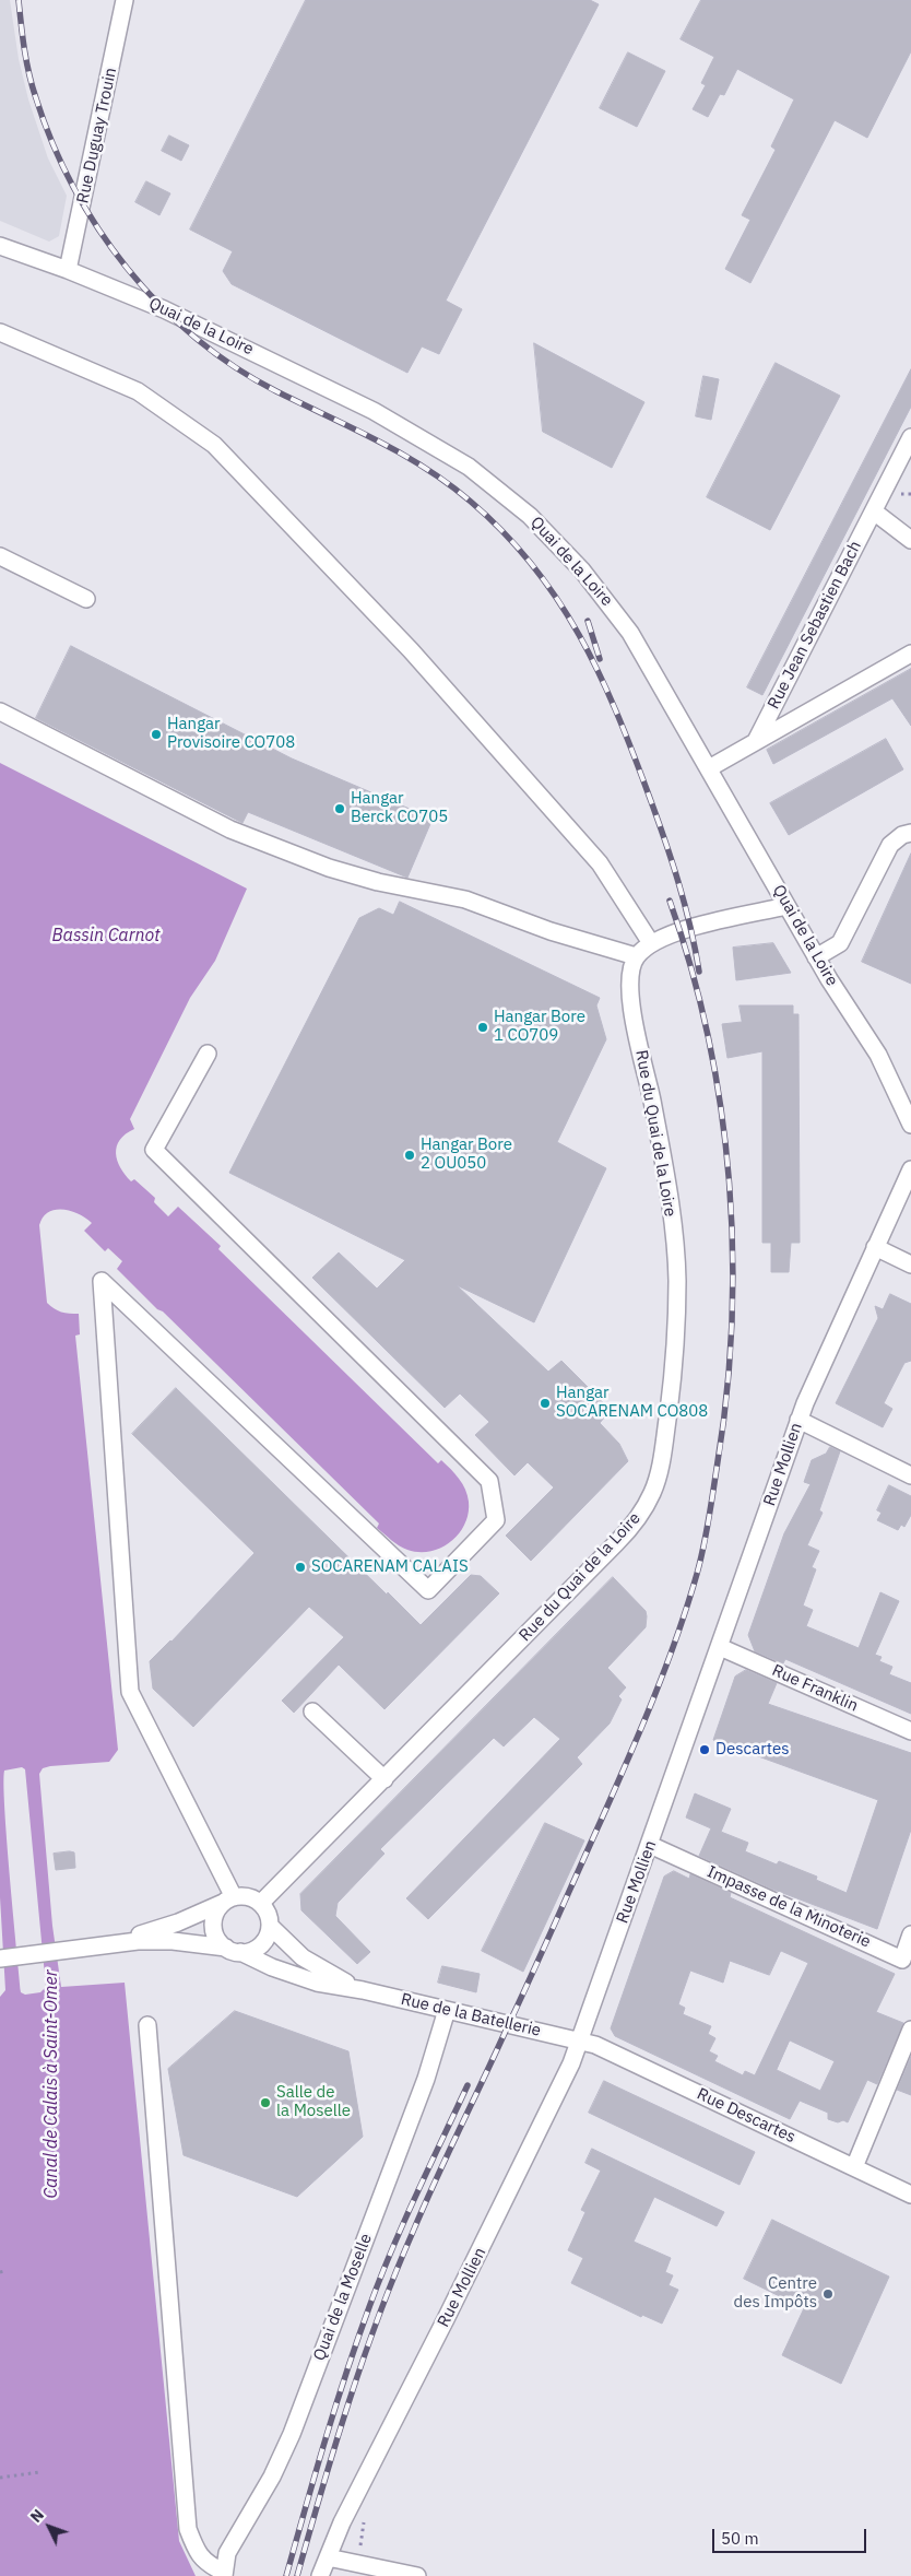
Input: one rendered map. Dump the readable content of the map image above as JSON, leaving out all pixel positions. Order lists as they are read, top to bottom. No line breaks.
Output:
{"streets":{"street":["Rue Duguay Trouin","Quai de la Loire","Rue Jean Sebastien Bach","Rue du Quai de la Loire","Rue Mollien","Rue Franklin","Impasse de la Minoterie","Rue de la Batellerie","Rue Descartes","Quai de la Moselle"]},"crossings":[["Rue Duguay Trouin","Quai de la Loire"],["Quai de la Loire","Rue Jean Sebastien Bach"],["Rue du Quai de la Loire","Rue de la Batellerie"],["Rue Mollien","Rue Franklin"],["Rue Mollien","Impasse de la Minoterie"],["Rue Mollien","Rue de la Batellerie"],["Rue Mollien","Rue Descartes"],["Rue de la Batellerie","Rue Descartes"],["Rue de la Batellerie","Quai de la Moselle"]],"water":["Bassin Carnot","Canal de Calais à Saint-Omer"],"places":["Hangar Provisoire CO708","Hangar Berck CO705","Hangar Bore 1 CO709","Hangar Bore 2 OU050","Hangar SOCARENAM CO808","SOCARENAM CALAIS","Descartes","Salle de la Moselle","Centre des Impôts"],"scale_bar":"50 m","north":"top left"}
